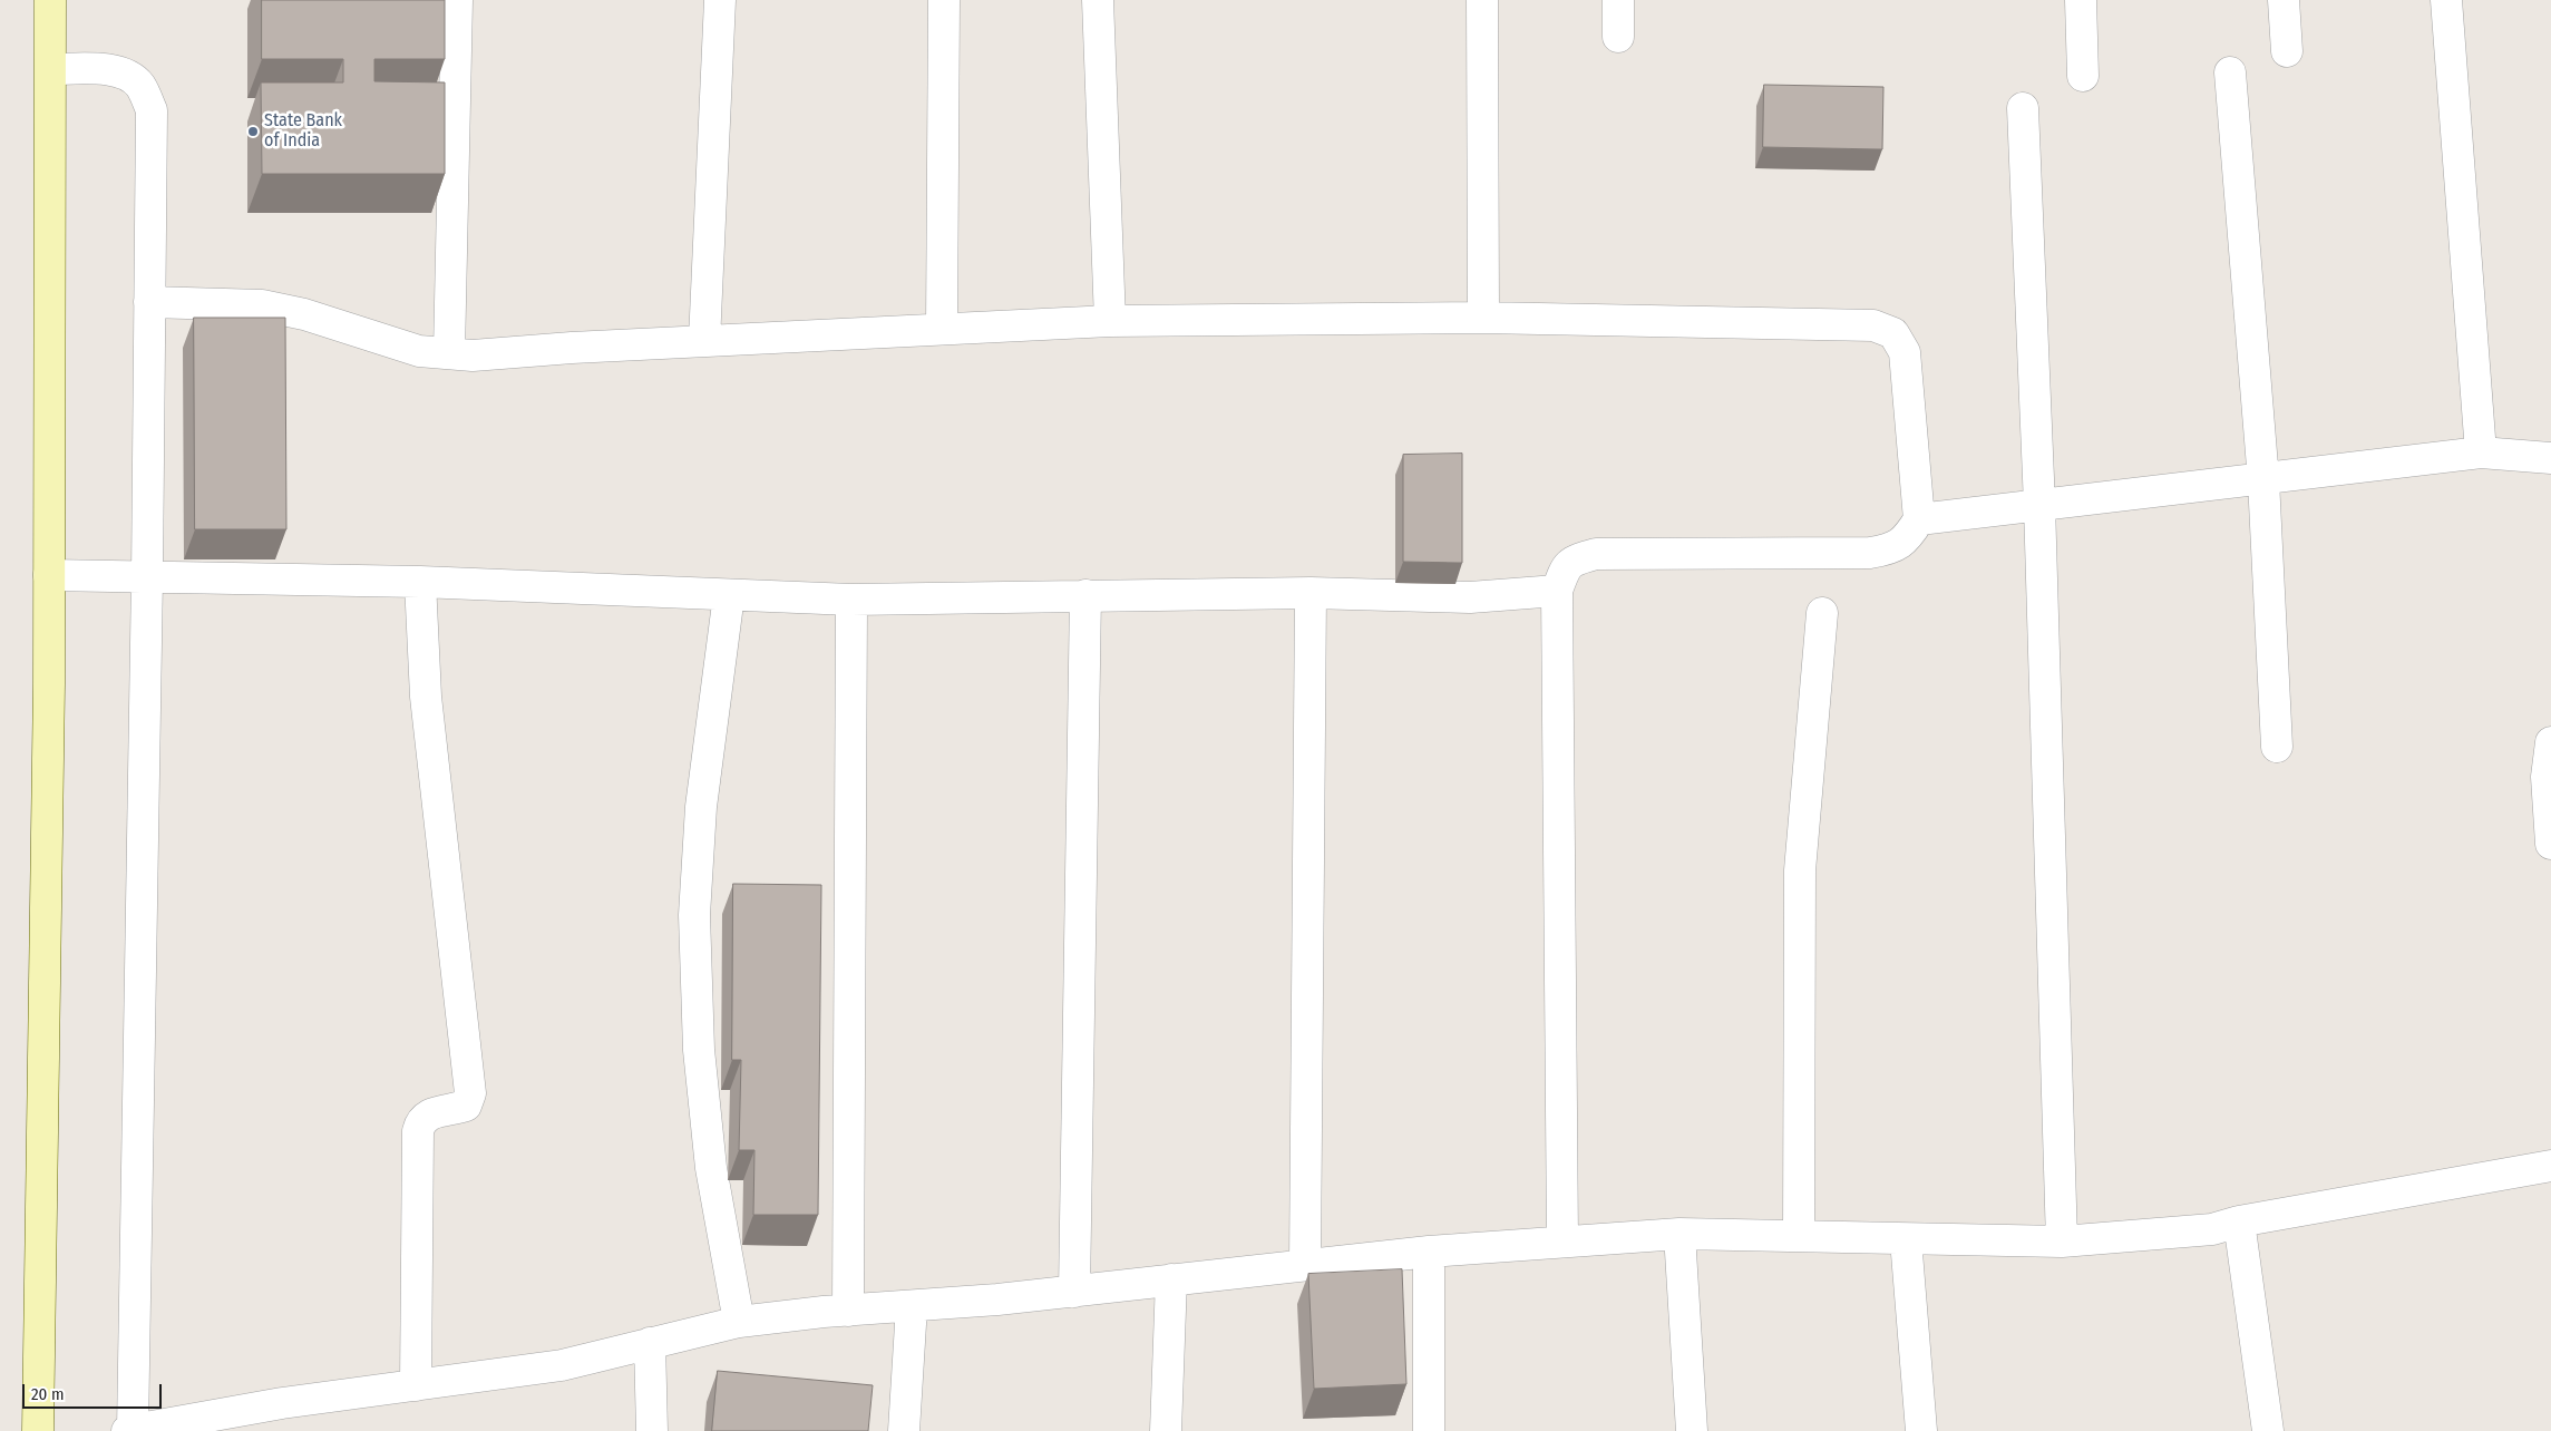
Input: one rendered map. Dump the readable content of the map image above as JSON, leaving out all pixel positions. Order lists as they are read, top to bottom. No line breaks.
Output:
{"places":["State Bank of India"],"scale_bar":"20 m"}
